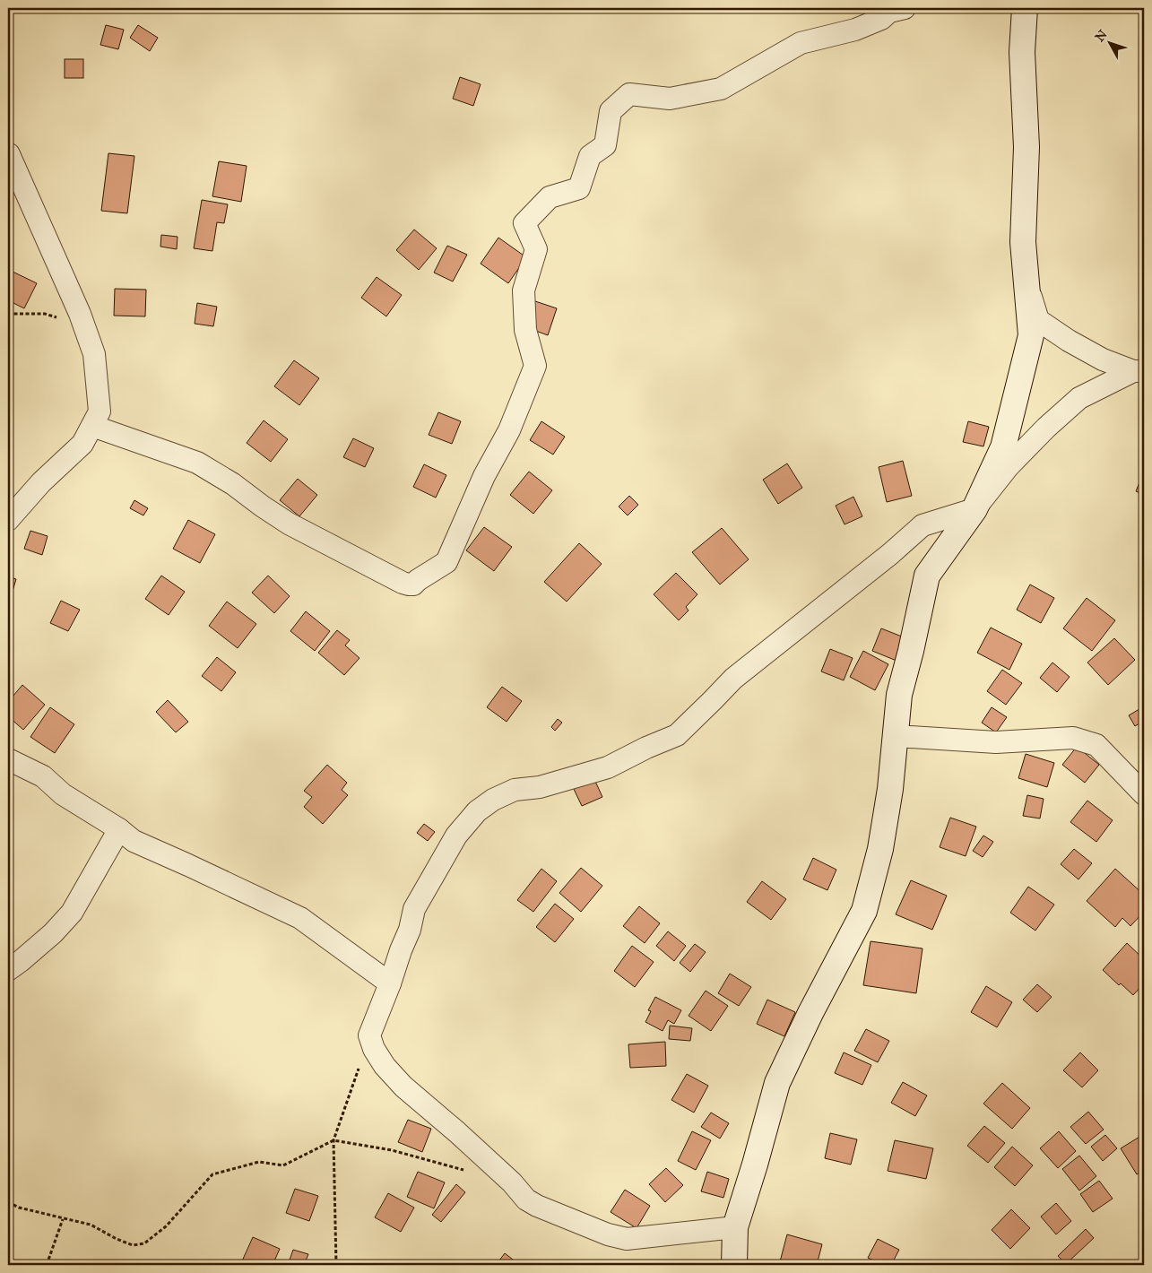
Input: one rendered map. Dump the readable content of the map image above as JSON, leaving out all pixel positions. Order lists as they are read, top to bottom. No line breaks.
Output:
{"north":"top left"}
